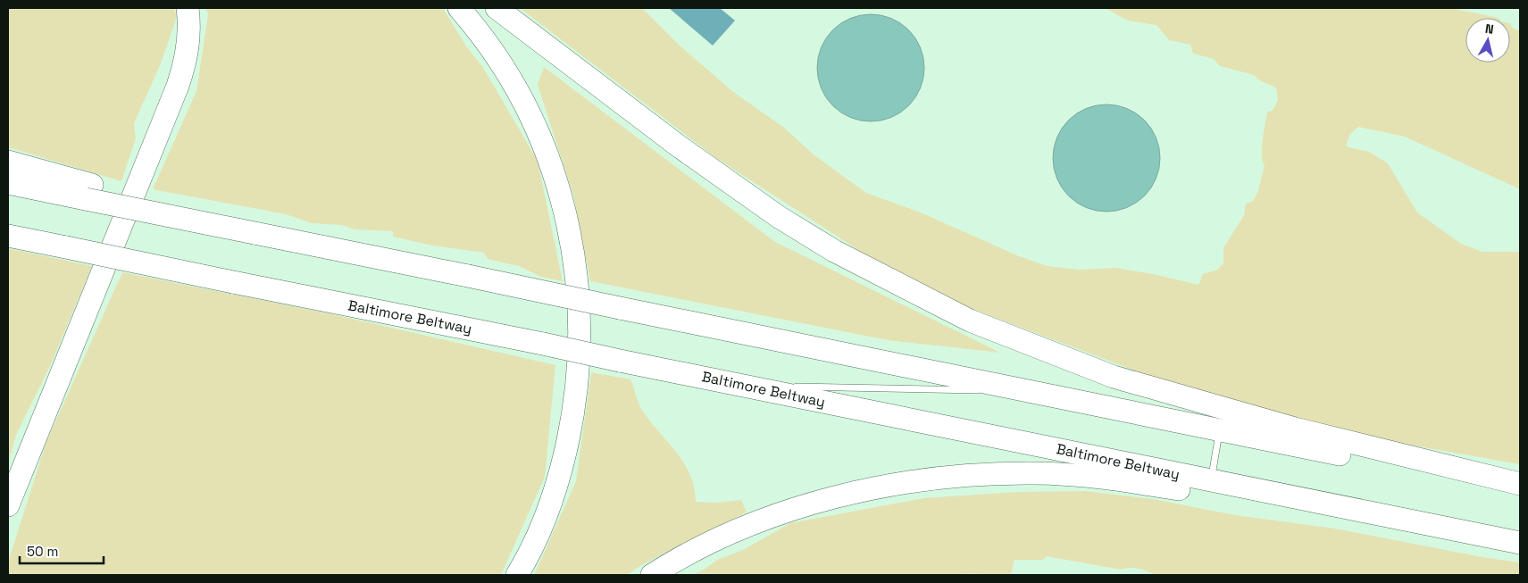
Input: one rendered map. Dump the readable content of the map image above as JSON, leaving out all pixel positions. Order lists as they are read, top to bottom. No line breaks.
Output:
{"streets":{"highway":["Baltimore Beltway"]},"scale_bar":"50 m","north":"top"}
